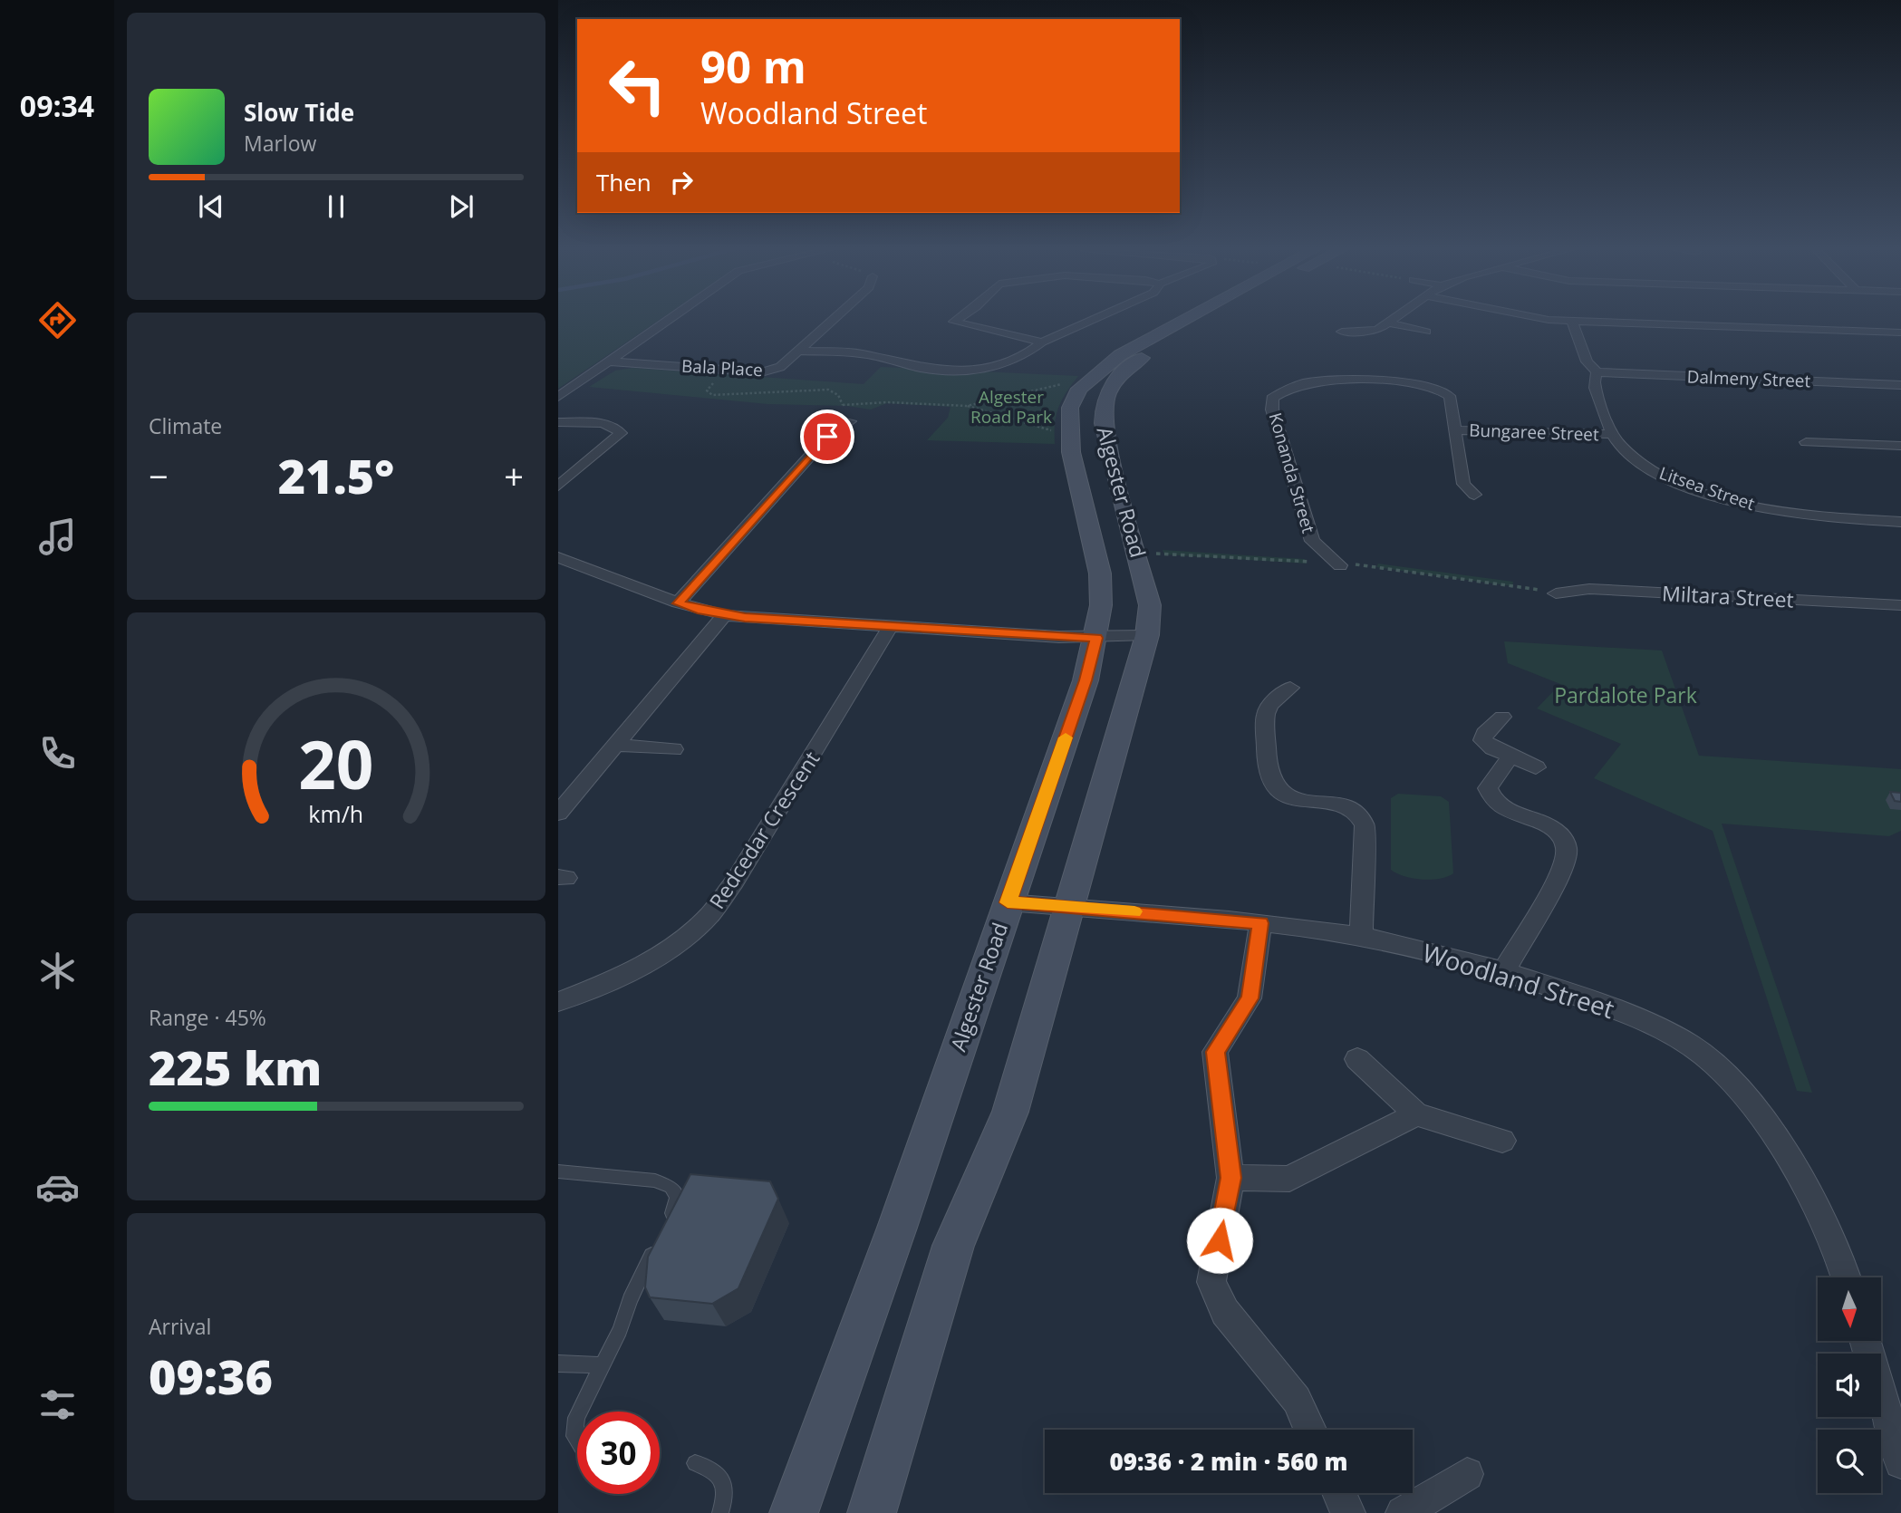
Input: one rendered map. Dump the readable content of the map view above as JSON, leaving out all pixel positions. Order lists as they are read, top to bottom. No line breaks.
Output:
{"streets":{"main road":["Algester Road"],"street":["Bala Place","Dalmeny Street","Bungaree Street","Konanda Street","Litsea Street","Miltara Street","Redcedar Crescent","Woodland Street"]},"crossings":[["Dalmeny Street","Litsea Street"],["Bungaree Street","Konanda Street"],["Bungaree Street","Litsea Street"],["Algester Road","Woodland Street"]],"parks":["Algester Road Park","Pardalote Park"],"north":"bottom","page":{"tabs":"09:34","turn":["90 m","Woodland Street"],"song":["Slow Tide","Marlow"],"then":"Then","tile":["Climate",["Range · 45%","225 km"],["Arrival","09:36"]],"heat":["−","21.5°","+"],"limit":"30","trip":"09:36 · 2 min · 560 m","gauge":["20","km/h"]}}
